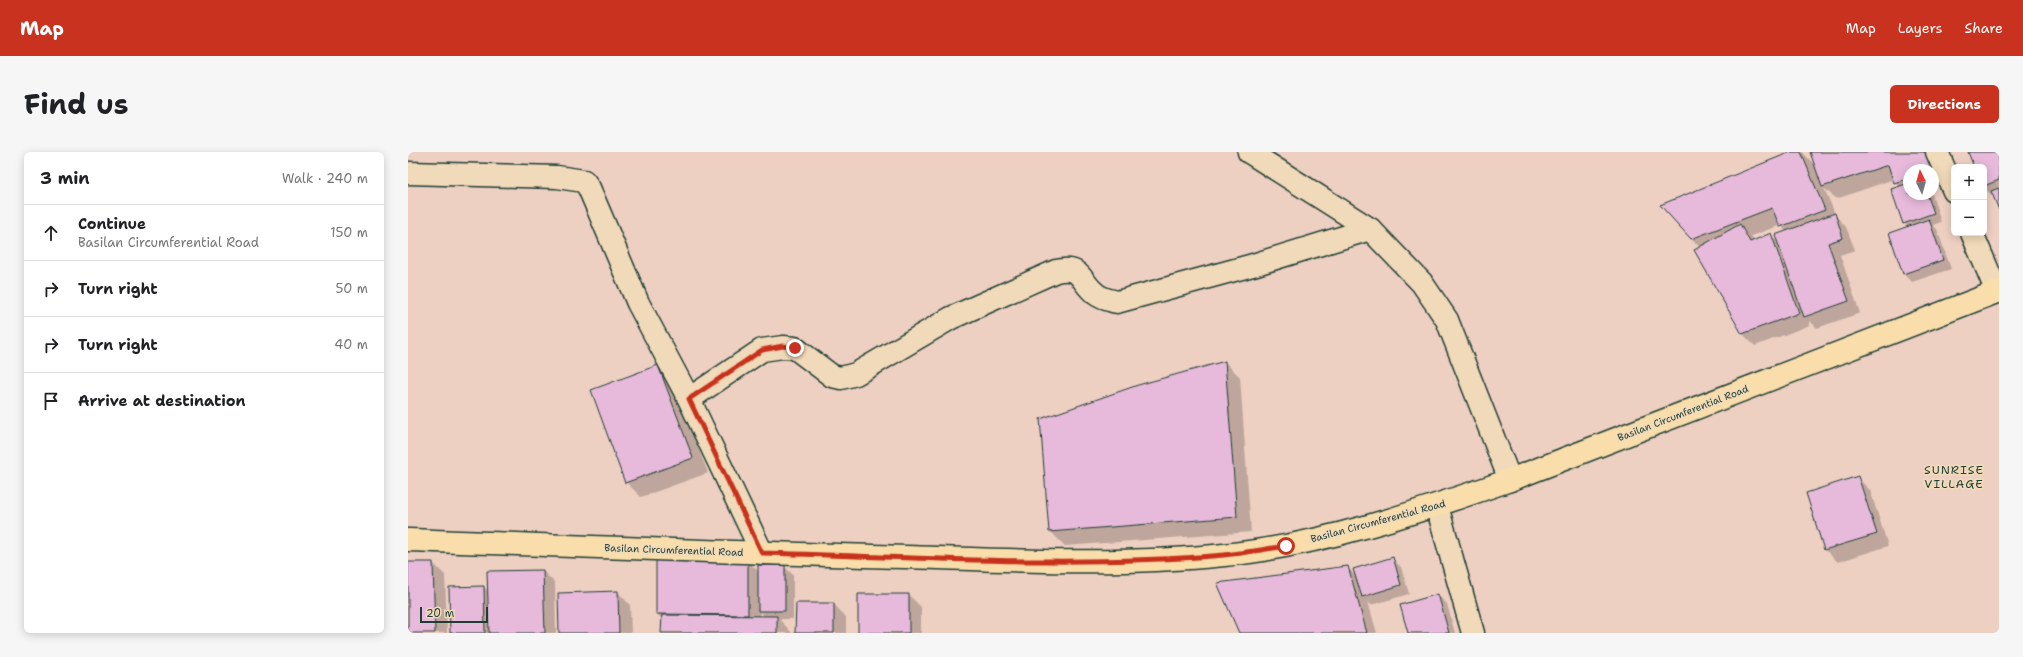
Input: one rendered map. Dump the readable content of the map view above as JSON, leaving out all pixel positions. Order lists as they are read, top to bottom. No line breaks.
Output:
{"streets":{"main road":["Basilan Circumferential Road"]},"districts":["SUNRISE VILLAGE"],"scale_bar":"20 m","north":"top","page":{"header":"Map","nav":["Map","Layers","Share"],"title":"Find us","buttons":"Directions","heading":["3 min","Walk · 240 m"],"map_buttons":["+","−"],"list":[["Continue","Basilan Circumferential Road","150 m"],["Turn right","50 m"],["Turn right","40 m"],"Arrive at destination"],"scale":"20 m"}}
